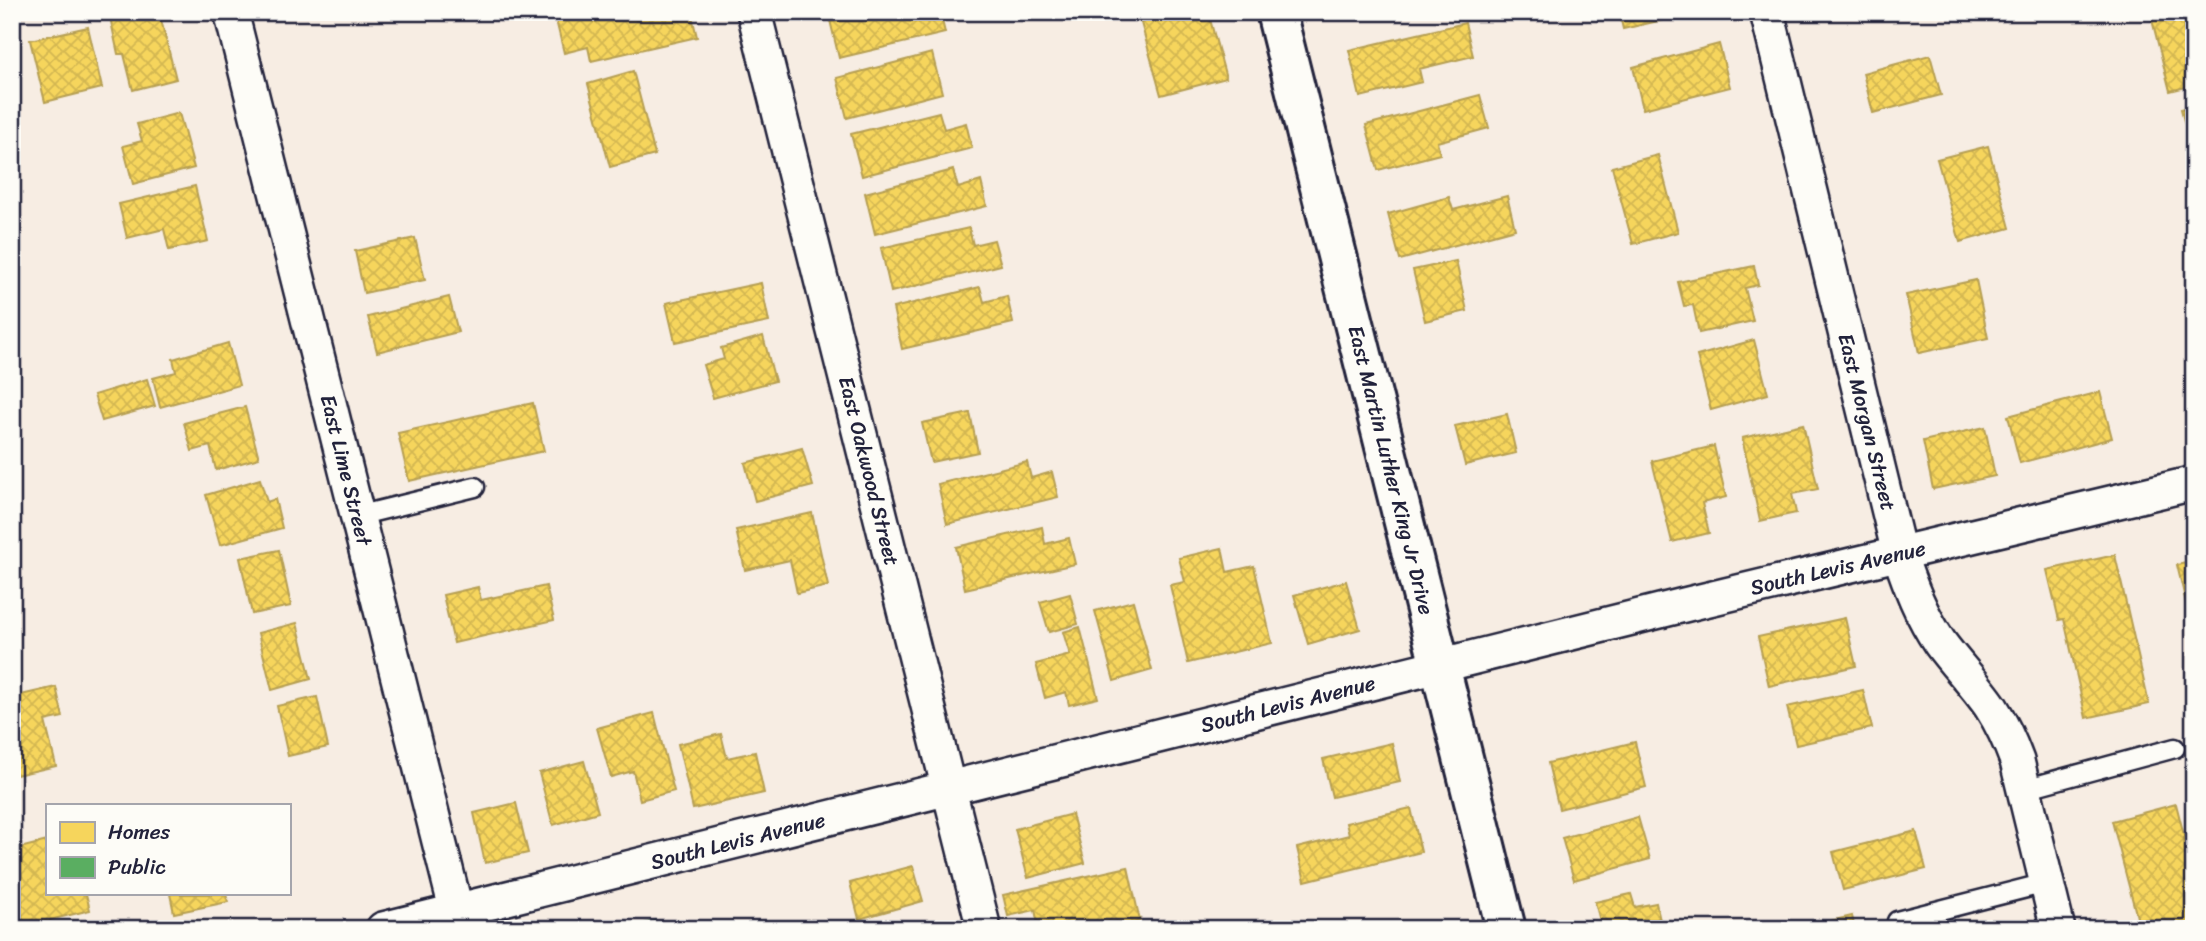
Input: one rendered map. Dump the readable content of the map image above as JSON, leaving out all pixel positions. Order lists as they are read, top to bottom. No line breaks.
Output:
{"streets":{"street":["East Morgan Street","East Lime Street","East Martin Luther King Jr Drive","East Oakwood Street","South Levis Avenue"]},"crossings":[["East Morgan Street","South Levis Avenue"],["East Lime Street","South Levis Avenue"],["East Martin Luther King Jr Drive","South Levis Avenue"],["East Oakwood Street","South Levis Avenue"]],"legend":["Homes","Public"]}
